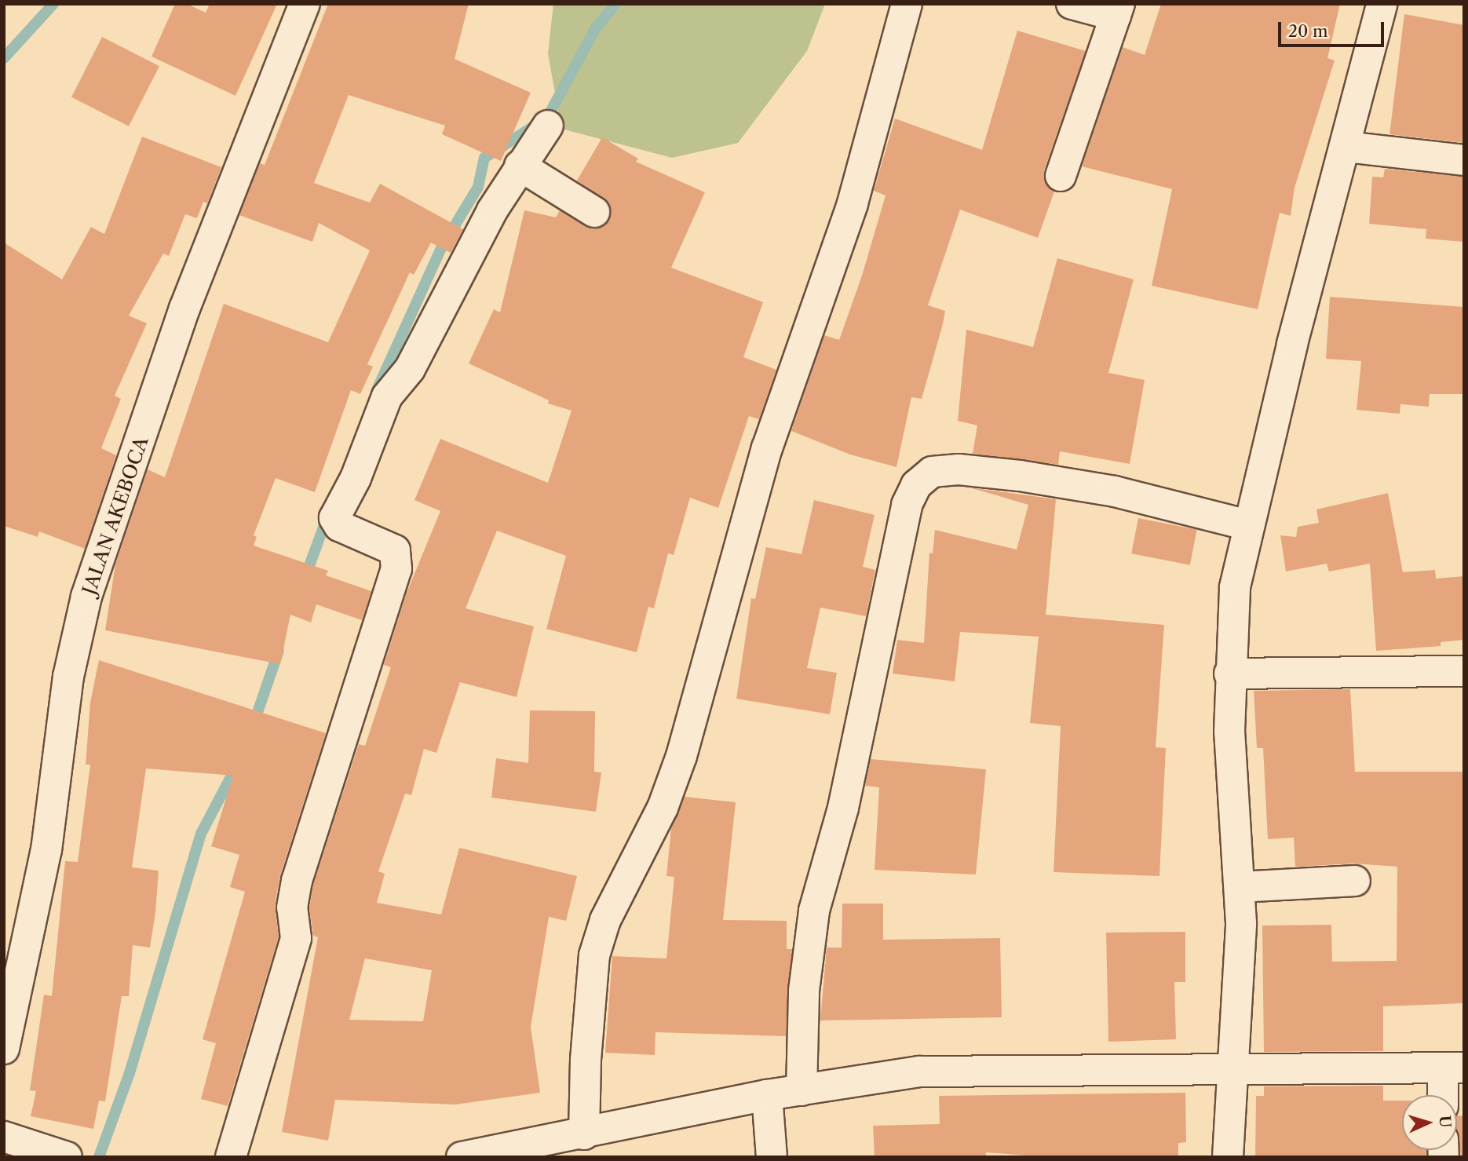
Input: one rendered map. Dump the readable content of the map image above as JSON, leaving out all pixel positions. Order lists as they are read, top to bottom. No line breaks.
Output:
{"streets":{"street":["JALAN AKEBOCA"]},"scale_bar":"20 m","north":"right"}
